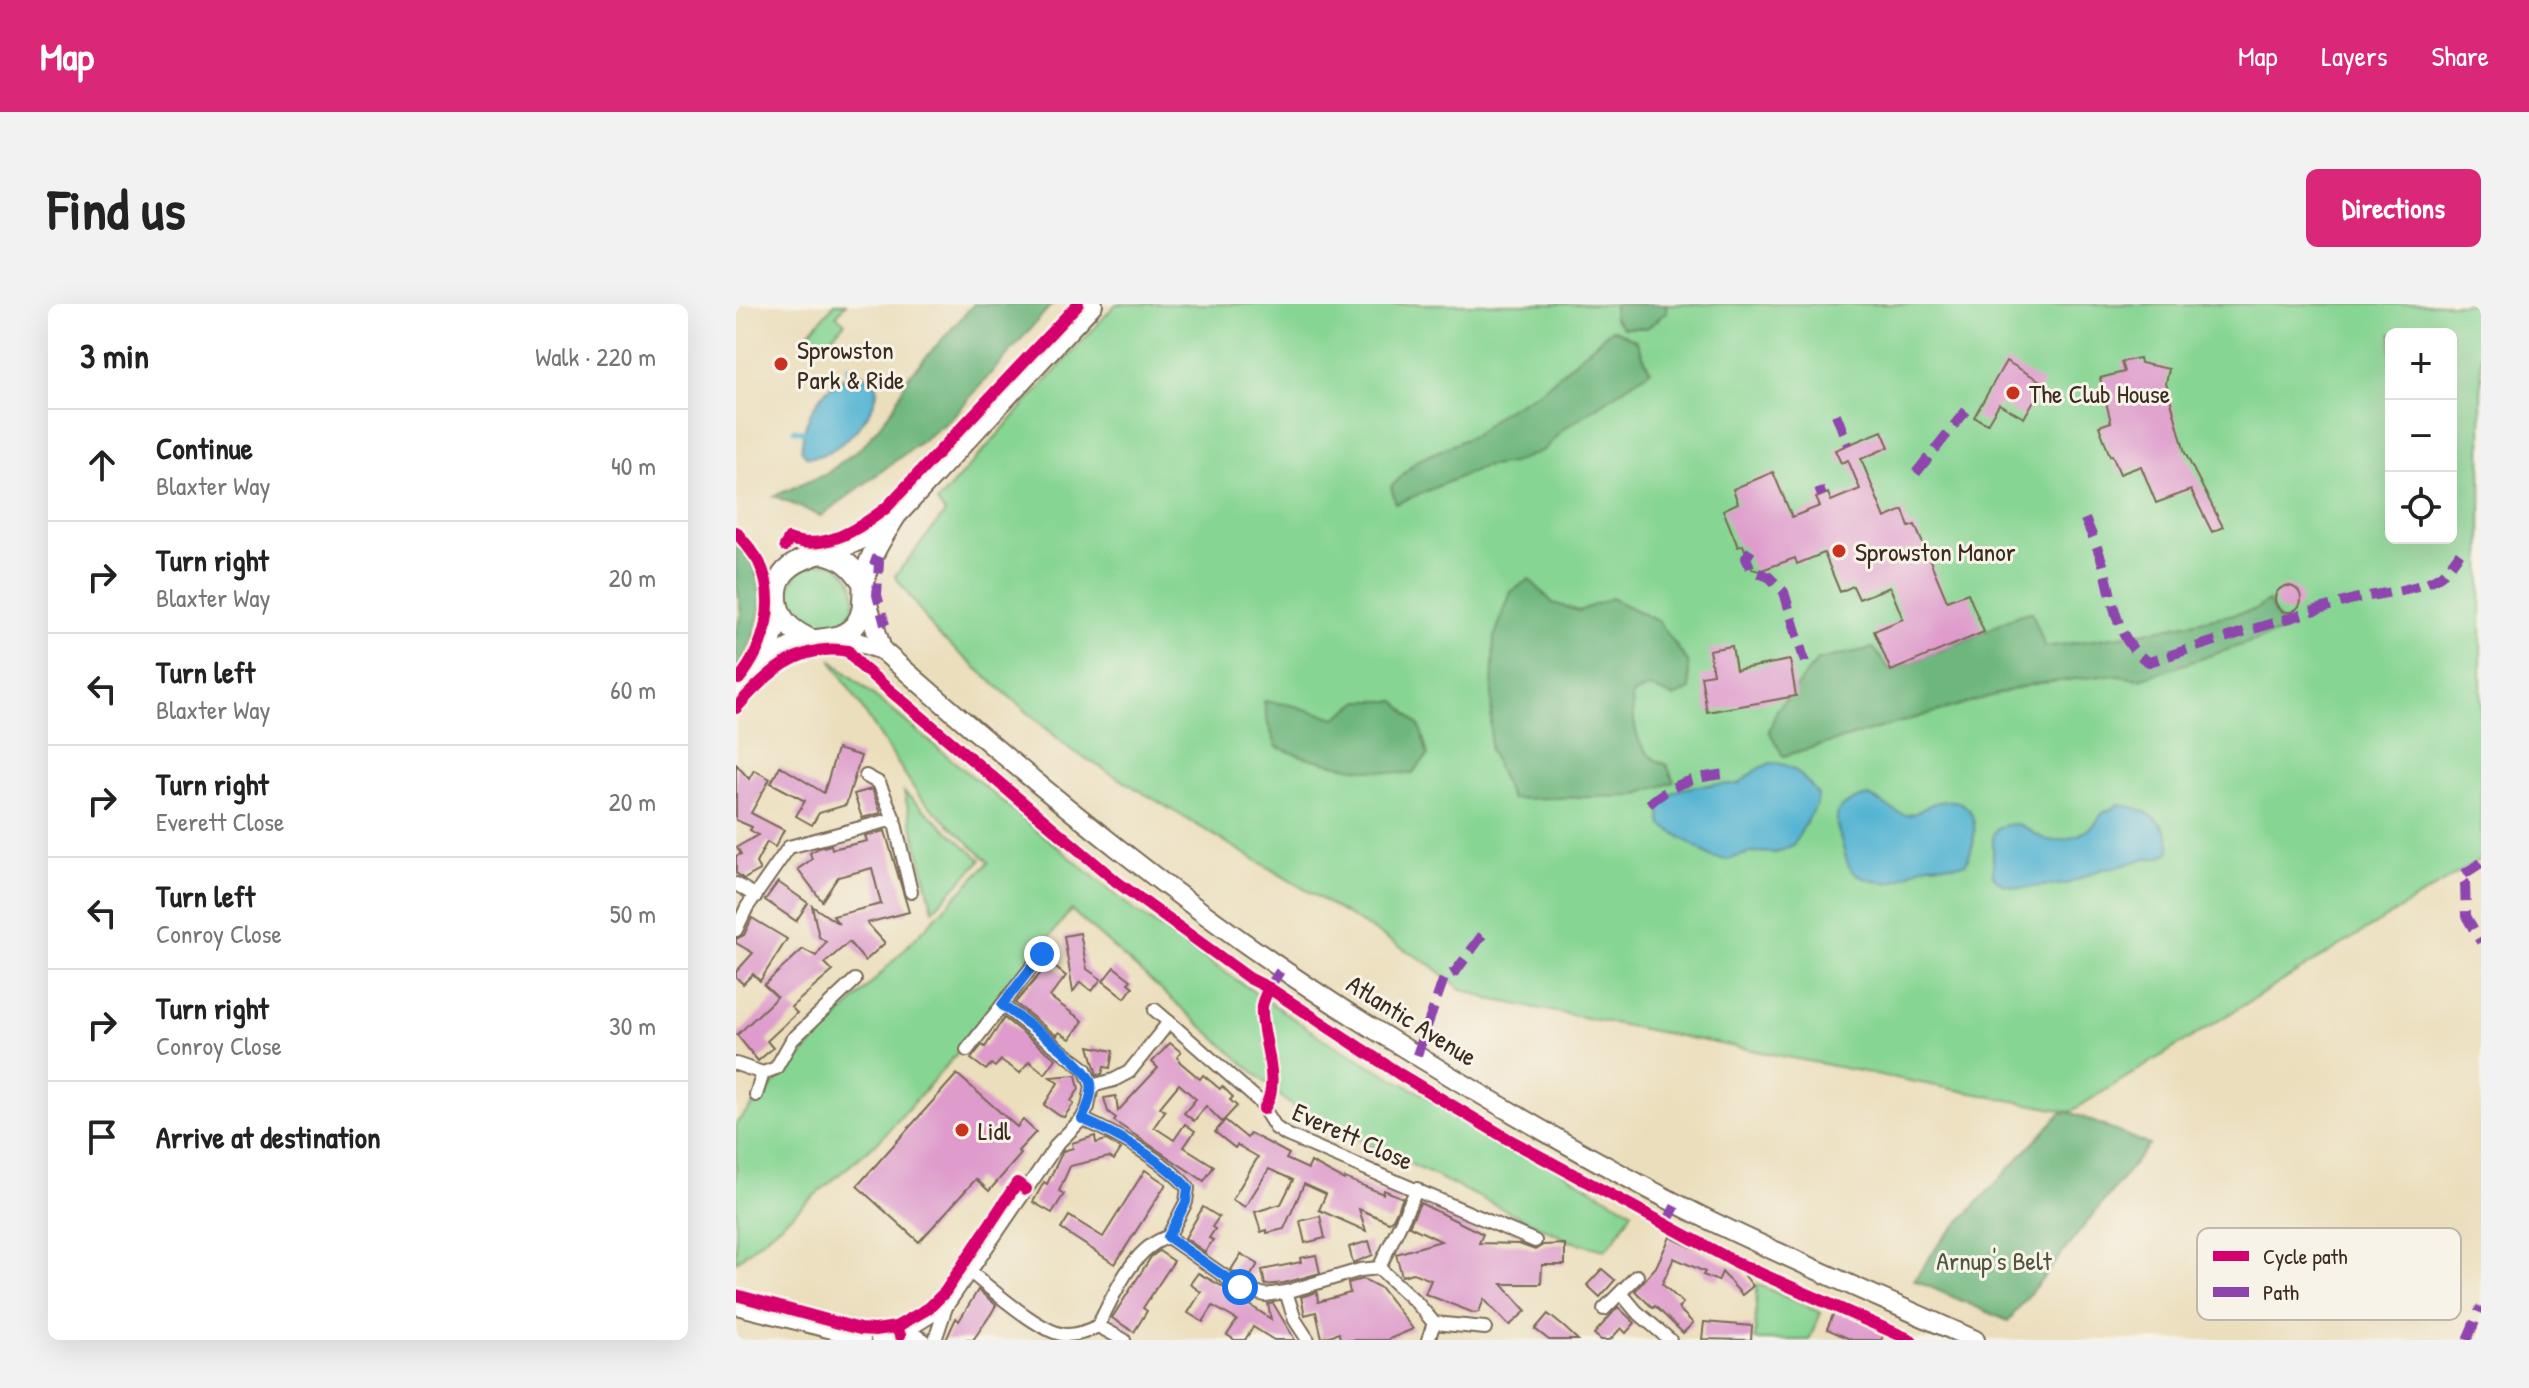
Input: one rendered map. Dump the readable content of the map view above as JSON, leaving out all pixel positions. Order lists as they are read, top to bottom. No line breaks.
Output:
{"streets":{"street":["Atlantic Avenue","Everett Close"]},"parks":["Arnup's Belt"],"places":["Sprowston Park & Ride","The Club House","Sprowston Manor","Lidl"],"legend":["Cycle path","Path"],"page":{"header":"Map","nav":["Map","Layers","Share"],"buttons":"Directions","title":"Find us","heading":["3 min","Walk · 220 m"],"map_buttons":["+","−"],"list":[["Continue","Blaxter Way","40 m"],["Turn right","Blaxter Way","20 m"],["Turn left","Blaxter Way","60 m"],["Turn right","Everett Close","20 m"],["Turn left","Conroy Close","50 m"],["Turn right","Conroy Close","30 m"],"Arrive at destination"]}}
